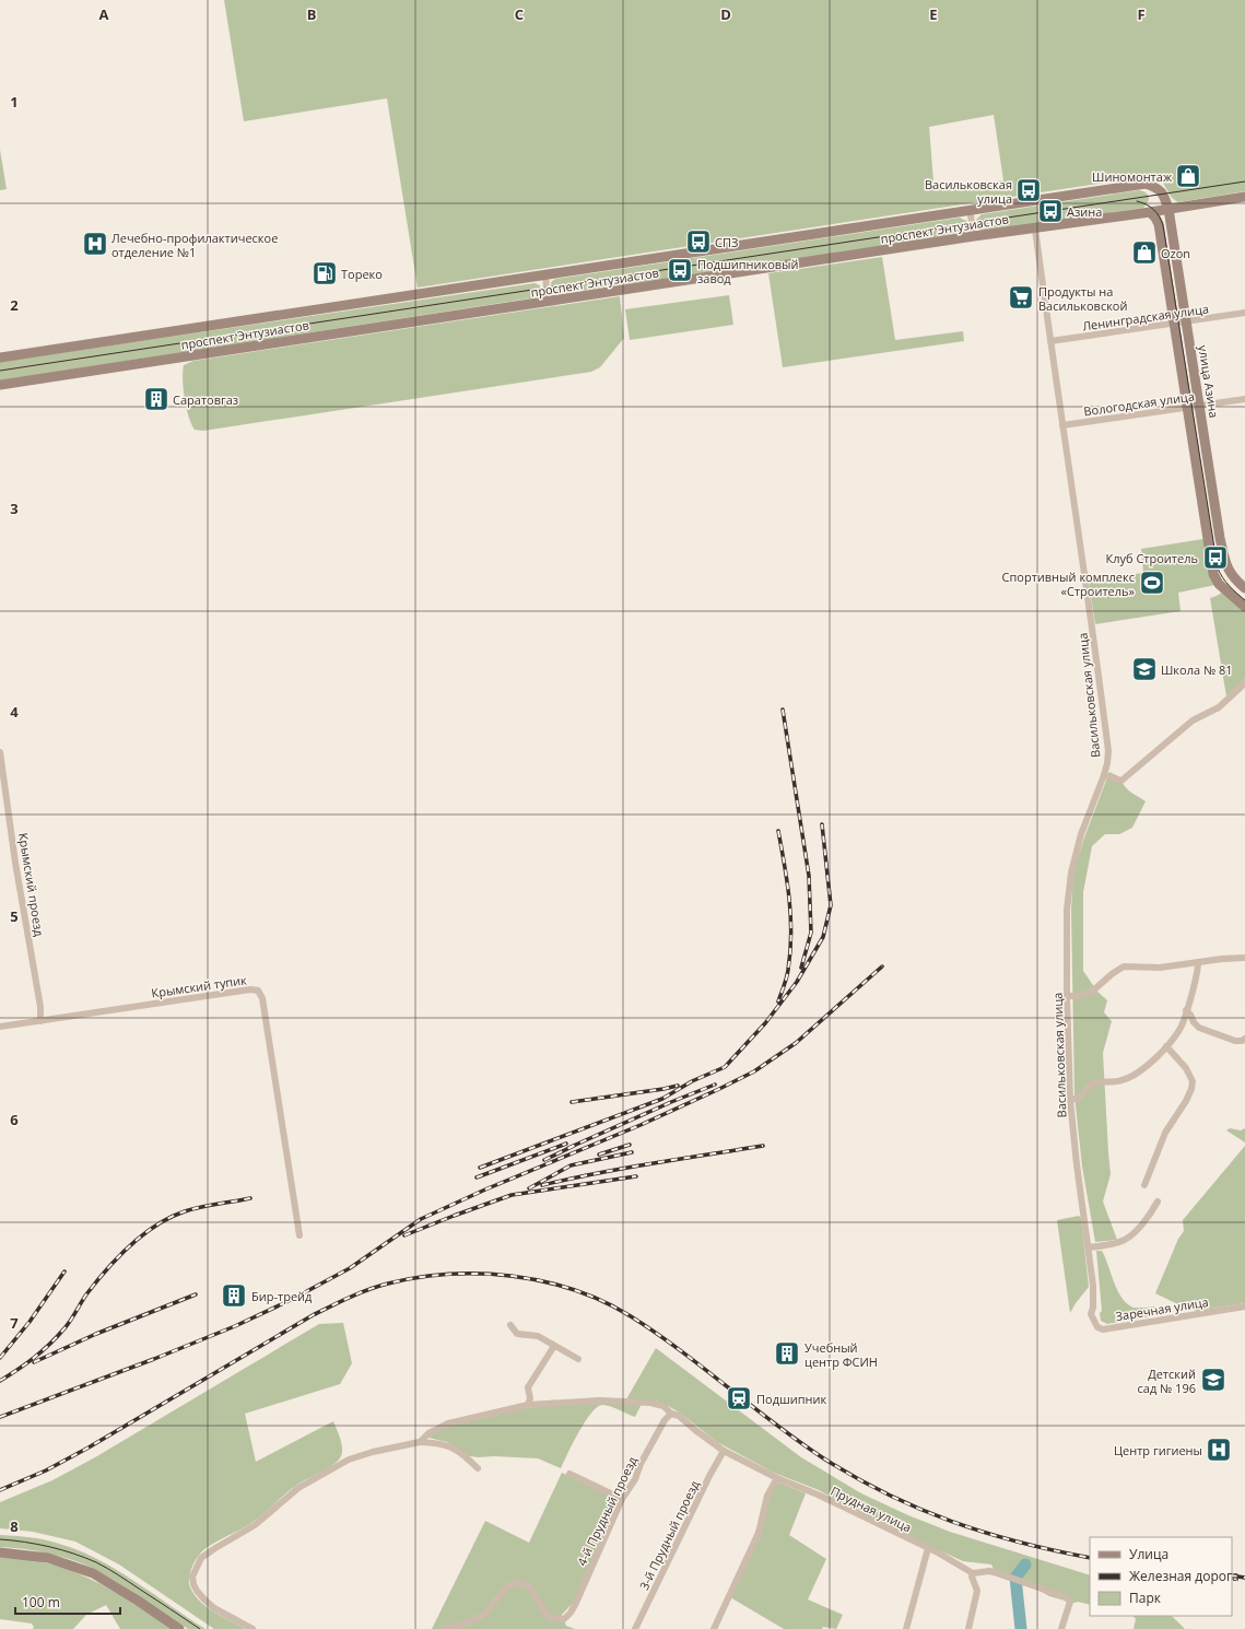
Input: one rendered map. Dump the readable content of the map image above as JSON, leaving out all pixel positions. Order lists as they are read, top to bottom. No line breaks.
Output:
{"streets":{"main road":["проспект Энтузиастов","улица Азина"],"street":["Ленинградская улица","Вологодская улица","Васильковская улица","Крымский проезд","Крымский тупик","Заречная улица","Прудная улица","4-й Прудный проезд","3-й Прудный проезд"]},"crossings":[["проспект Энтузиастов","улица Азина"],["проспект Энтузиастов","Васильковская улица"],["Ленинградская улица","улица Азина"],["Ленинградская улица","Васильковская улица"],["улица Азина","Вологодская улица"],["Вологодская улица","Васильковская улица"],["Васильковская улица","Заречная улица"],["Крымский проезд","Крымский тупик"],["Прудная улица","4-й Прудный проезд"],["Прудная улица","3-й Прудный проезд"]],"places":{"shop":["Шиномонтаж","Ozon"],"bus stop":["Васильковская улица","Азина","СПЗ","Подшипниковый завод","Клуб Строитель"],"hospital":["Лечебно-профилактическое отделение №1","Центр гигиены"],"fuel station":["Тореко"],"supermarket":["Продукты на Васильковской"],"building":["Саратовгаз","Бир-трейд","Учебный центр ФСИН"],"sports":["Спортивный комплекс «Строитель»"],"school or university":["Школа № 81","Детский сад № 196"],"station":["Подшипник"]},"legend":["Улица","Железная дорога","Парк"],"scale_bar":"100 m","grid":{"columns":["A","B","C","D","E","F"],"rows":["1","2","3","4","5","6","7","8"]}}
